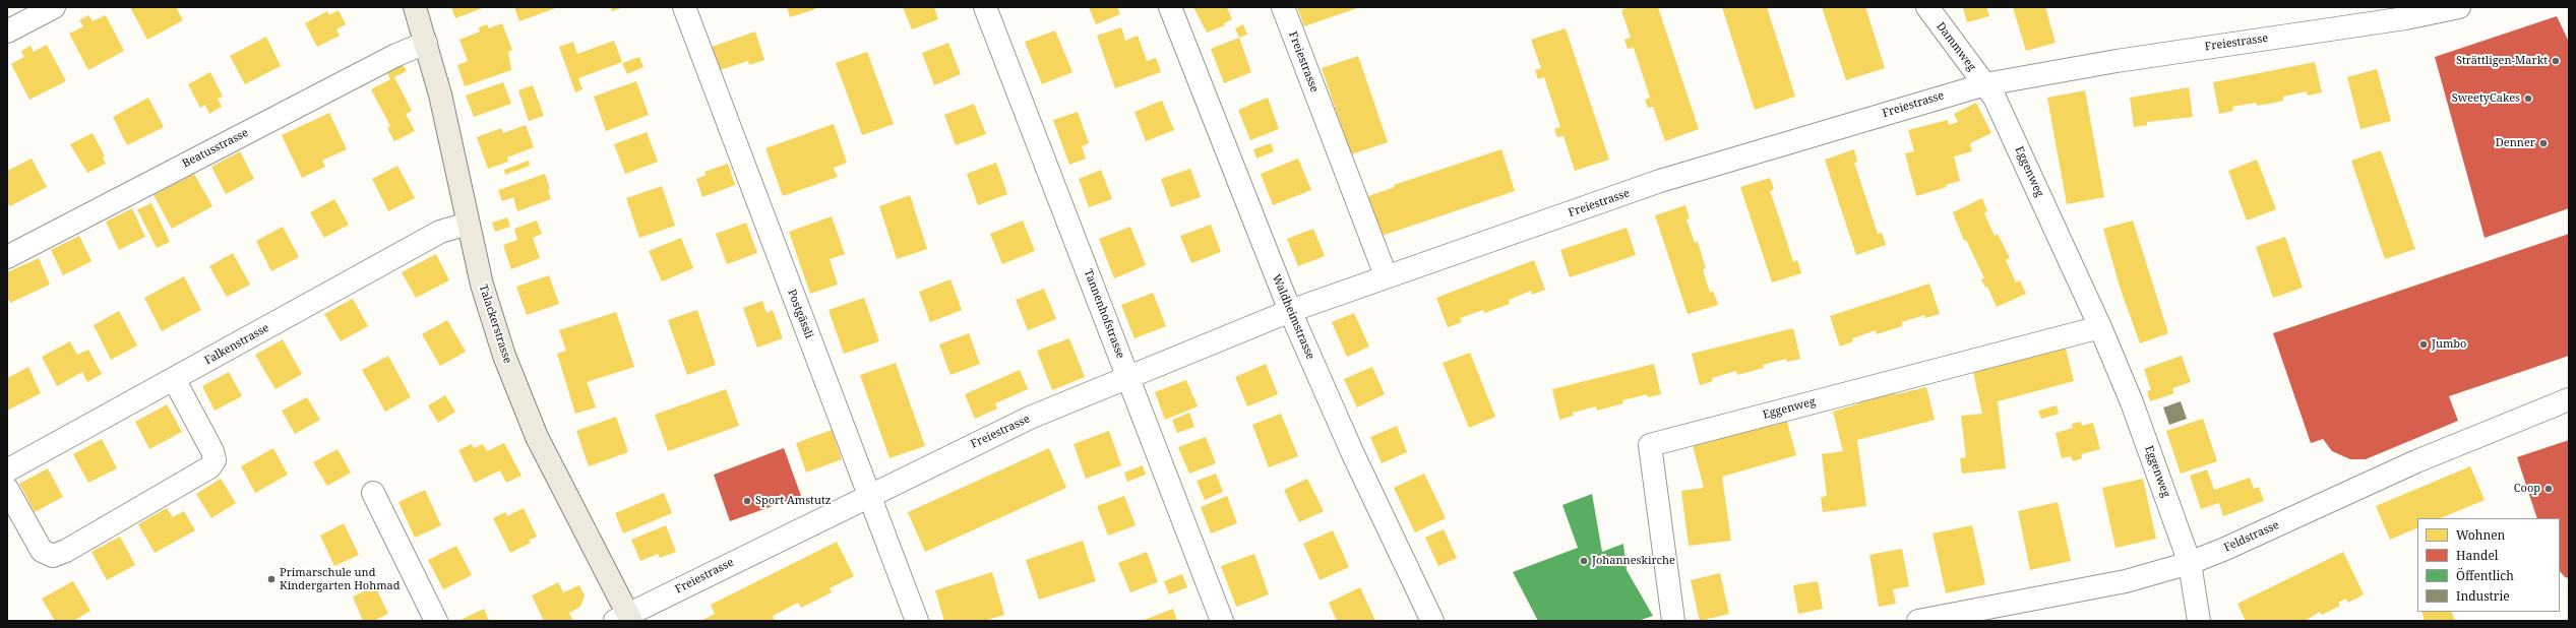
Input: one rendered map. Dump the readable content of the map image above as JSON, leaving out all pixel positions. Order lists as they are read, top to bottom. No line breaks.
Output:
{"streets":{"main road":["Talackerstrasse"],"street":["Freiestrasse","Dammweg","Beatusstrasse","Eggenweg","Postgässli","Tannenhofstrasse","Waldheimstrasse","Falkenstrasse","Feldstrasse"]},"crossings":[["Freiestrasse","Dammweg"],["Freiestrasse","Eggenweg"],["Freiestrasse","Postgässli"],["Freiestrasse","Tannenhofstrasse"],["Freiestrasse","Waldheimstrasse"],["Freiestrasse","Talackerstrasse"],["Dammweg","Eggenweg"],["Beatusstrasse","Talackerstrasse"],["Eggenweg","Feldstrasse"],["Talackerstrasse","Falkenstrasse"]],"places":["Strättligen-Markt","SweetyCakes","Denner","Jumbo","Coop","Sport Amstutz","Johanneskirche","Primarschule und Kindergarten Hohmad"],"legend":["Wohnen","Handel","Öffentlich","Industrie"]}
